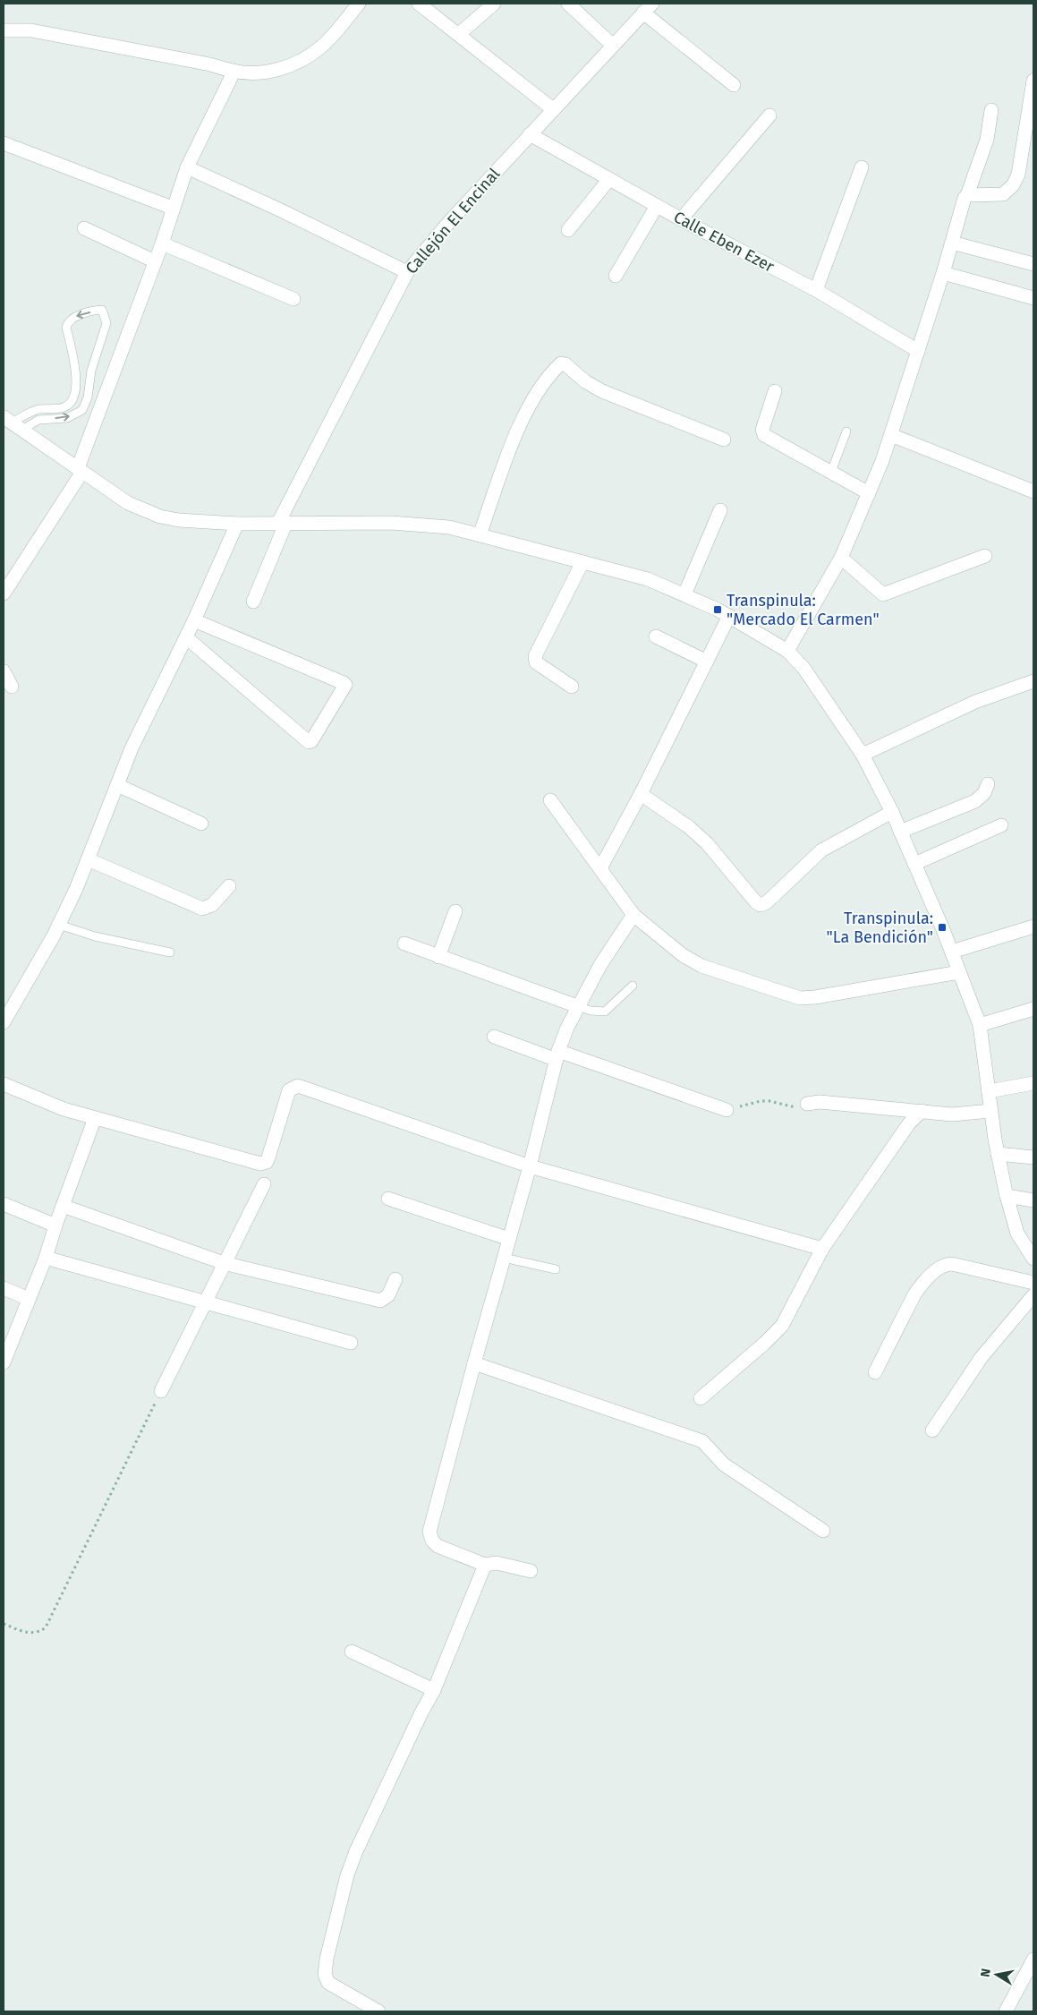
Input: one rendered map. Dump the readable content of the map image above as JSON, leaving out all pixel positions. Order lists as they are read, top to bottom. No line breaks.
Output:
{"streets":{"street":["Callejón El Encinal","Calle Eben Ezer"]},"crossings":[["Callejón El Encinal","Calle Eben Ezer"]],"places":{"transit":["Transpinula: \"Mercado El Carmen\"","Transpinula: \"La Bendición\""]},"north":"left"}
